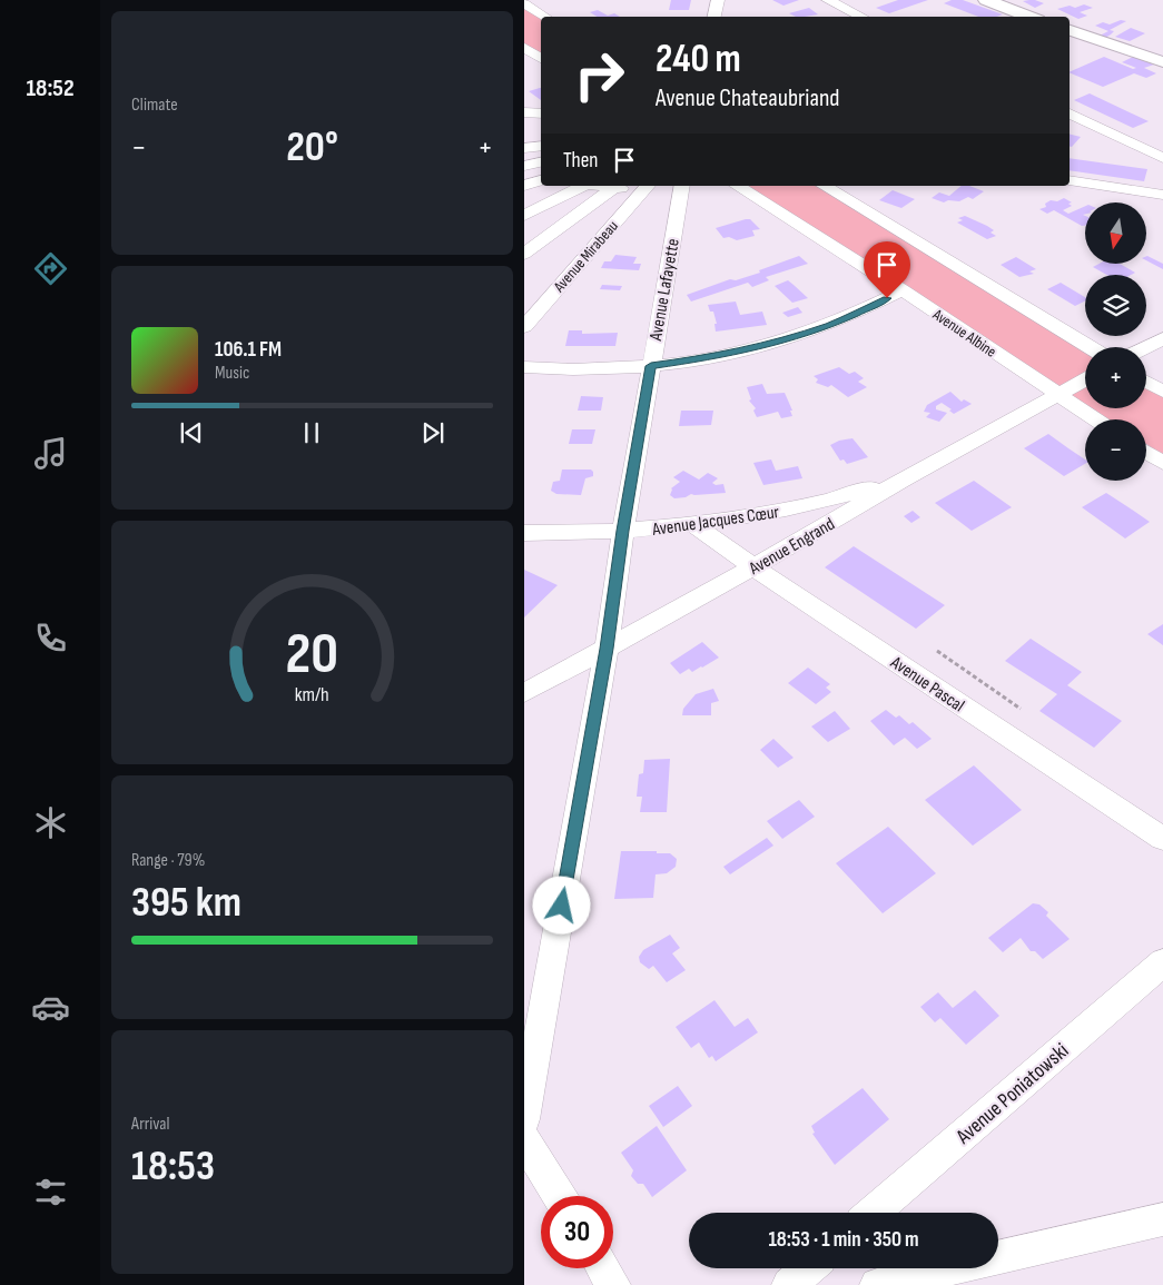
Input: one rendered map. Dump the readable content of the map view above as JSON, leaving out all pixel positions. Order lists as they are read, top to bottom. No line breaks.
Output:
{"streets":{"street":["Avenue Mirabeau","Avenue Lafayette","Avenue Albine","Avenue Jacques Cœur","Avenue Engrand","Avenue Pascal","Avenue Poniatowski"]},"crossings":[["Avenue Lafayette","Avenue Jacques Cœur"],["Avenue Lafayette","Avenue Engrand"],["Avenue Albine","Avenue Engrand"],["Avenue Jacques Cœur","Avenue Engrand"],["Avenue Jacques Cœur","Avenue Pascal"],["Avenue Engrand","Avenue Pascal"]],"north":"bottom","page":{"tabs":"18:52","tile":["Climate",["Range · 79%","395 km"],["Arrival","18:53"]],"turn":["240 m","Avenue Chateaubriand"],"heat":["−","20°","+"],"then":"Then","map_buttons":["+","−"],"song":["106.1 FM","Music"],"limit":"30","trip":"18:53 · 1 min · 350 m","gauge":["20","km/h"]}}
